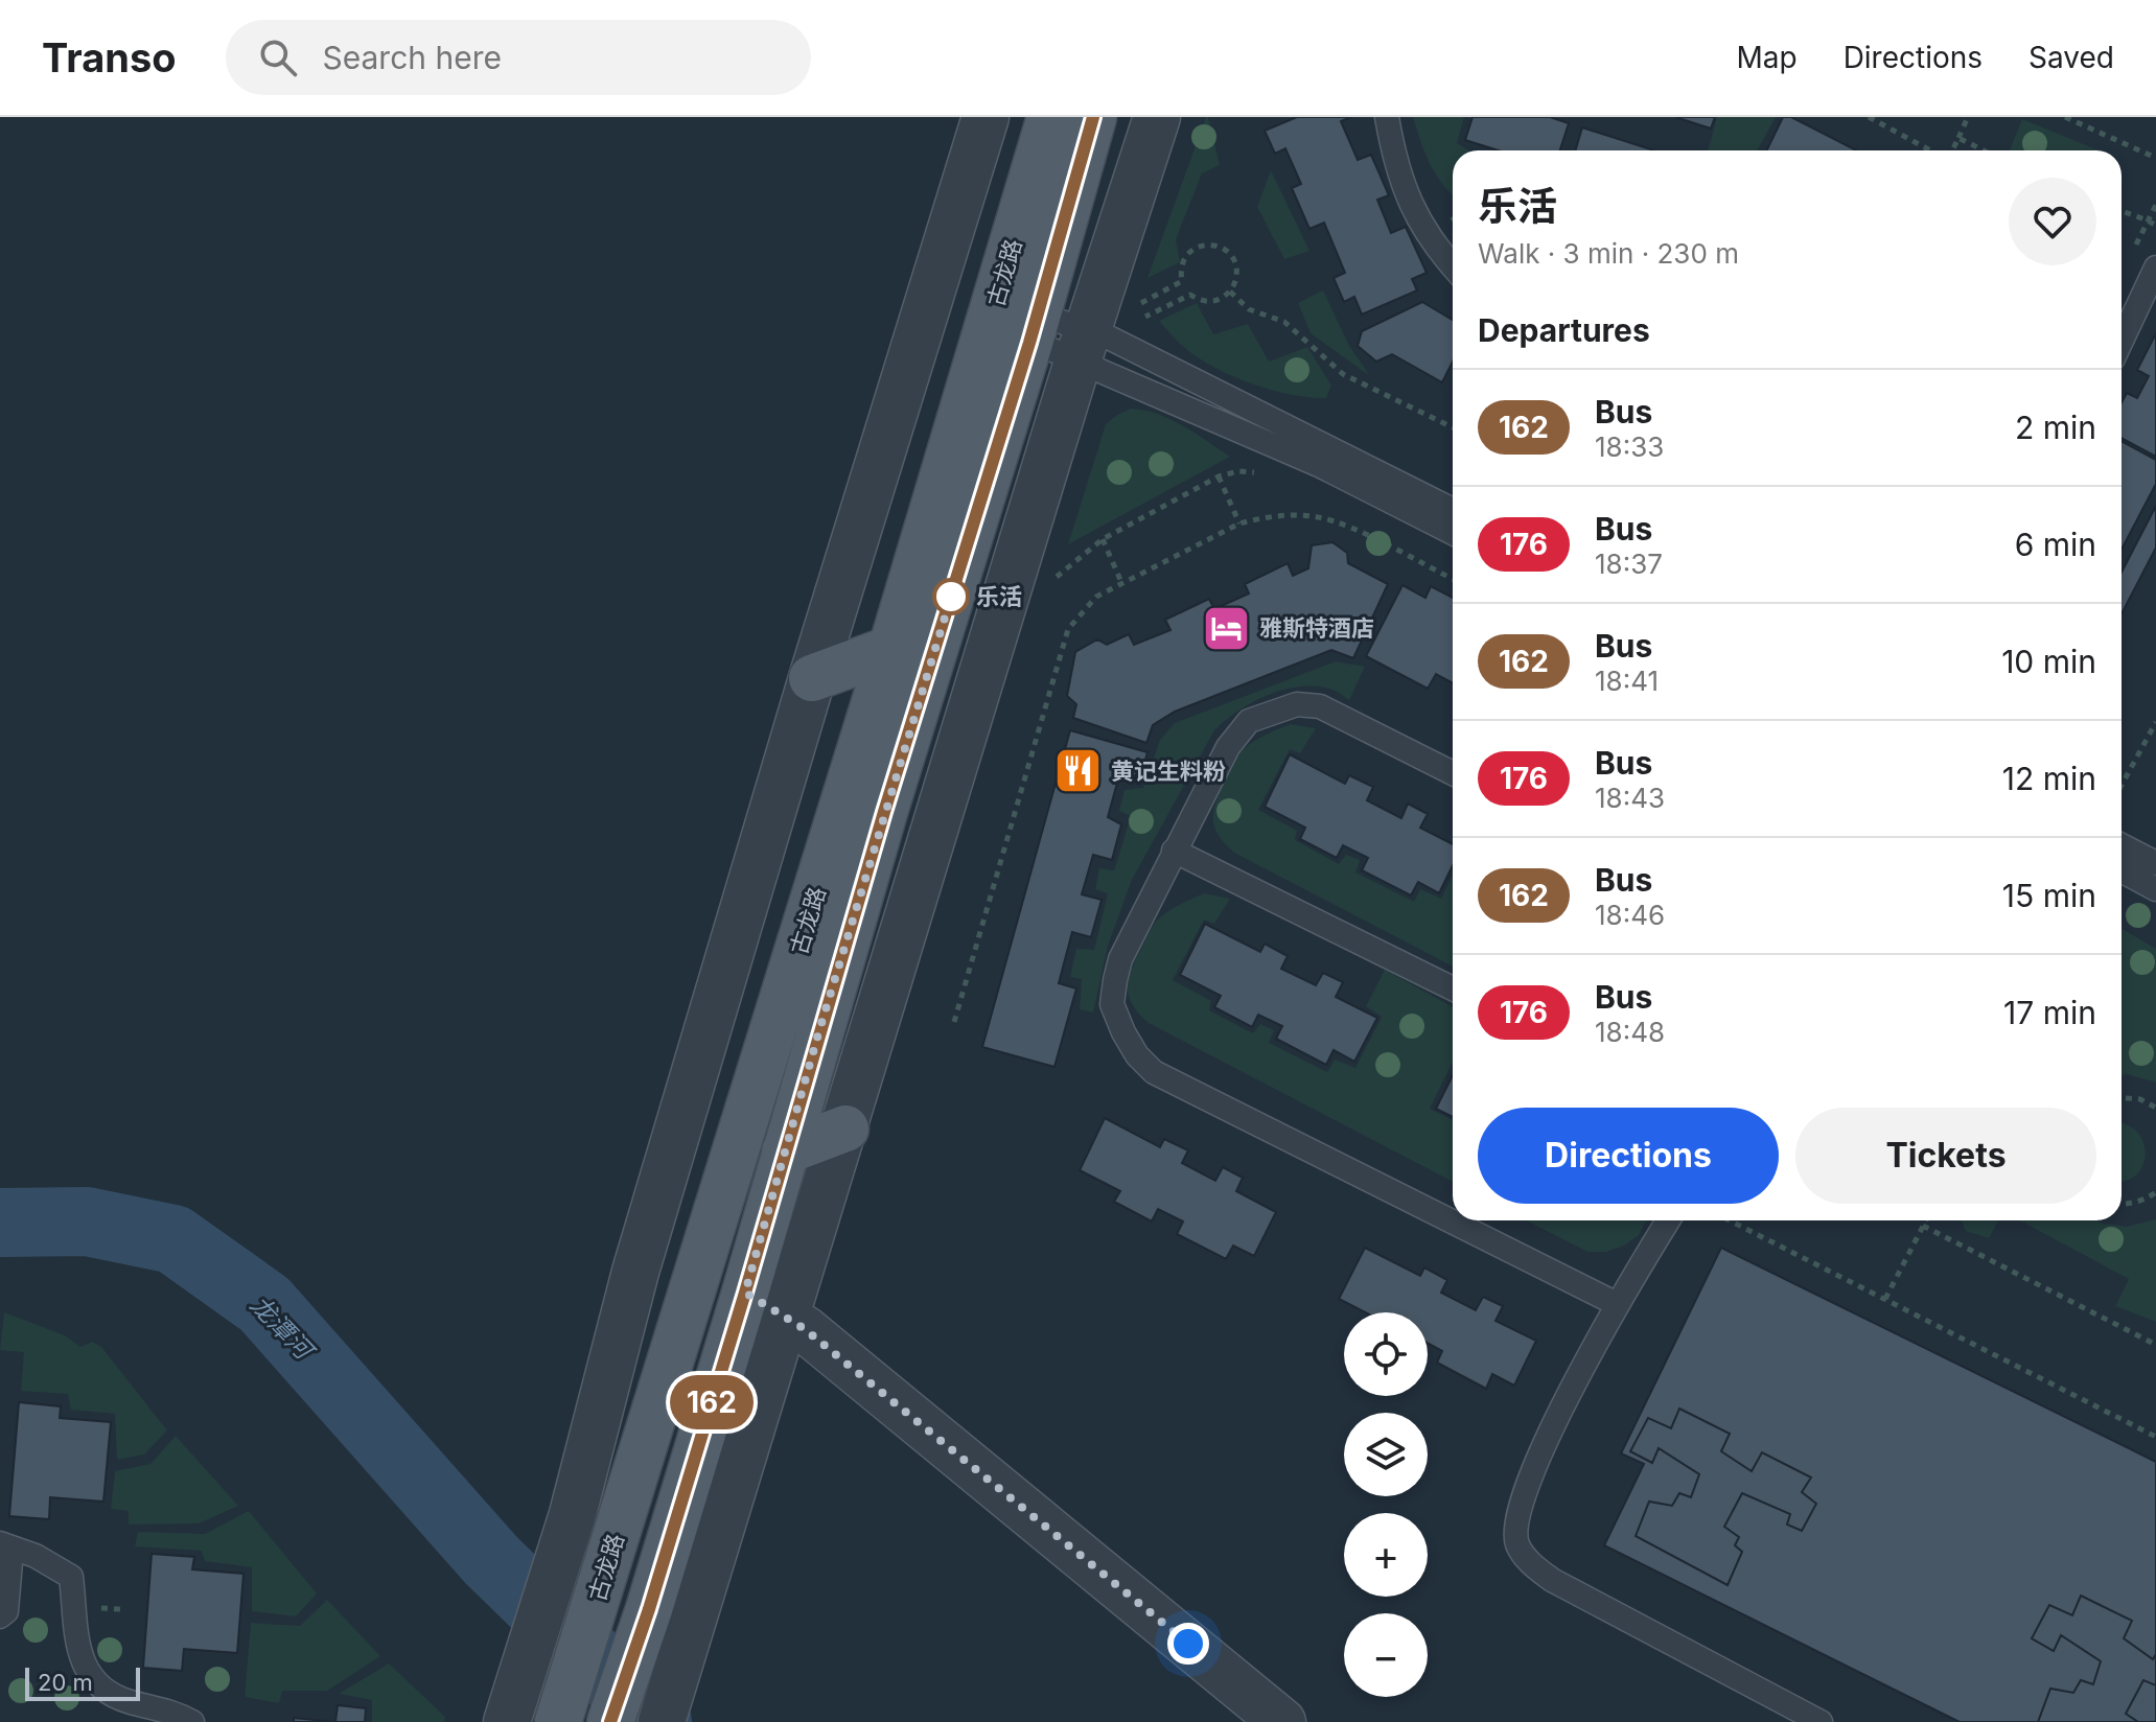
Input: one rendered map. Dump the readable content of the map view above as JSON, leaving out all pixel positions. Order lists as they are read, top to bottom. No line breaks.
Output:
{"streets":{"main road":["古龙路"]},"water":["龙潭河"],"places":{"other":["乐活"],"hotel":["雅斯特酒店"],"restaurant":["黄记生料粉"]},"lines":["bus line 162"],"scale_bar":"20 m","page":{"header":"Transo","search":"Search here","nav":["Map","Directions","Saved"],"on_map":"162","heading":[["乐活","Walk · 3 min · 230 m"],"Departures"],"list":[{"mark":"162","name":"Bus","note":"18:33","value":"2 min"},{"mark":"176","name":"Bus","note":"18:37","value":"6 min"},{"mark":"162","name":"Bus","note":"18:41","value":"10 min"},{"mark":"176","name":"Bus","note":"18:43","value":"12 min"},{"mark":"162","name":"Bus","note":"18:46","value":"15 min"},{"mark":"176","name":"Bus","note":"18:48","value":"17 min"}],"buttons":["Directions","Tickets"],"map_buttons":["+","−"],"scale":"20 m"}}
